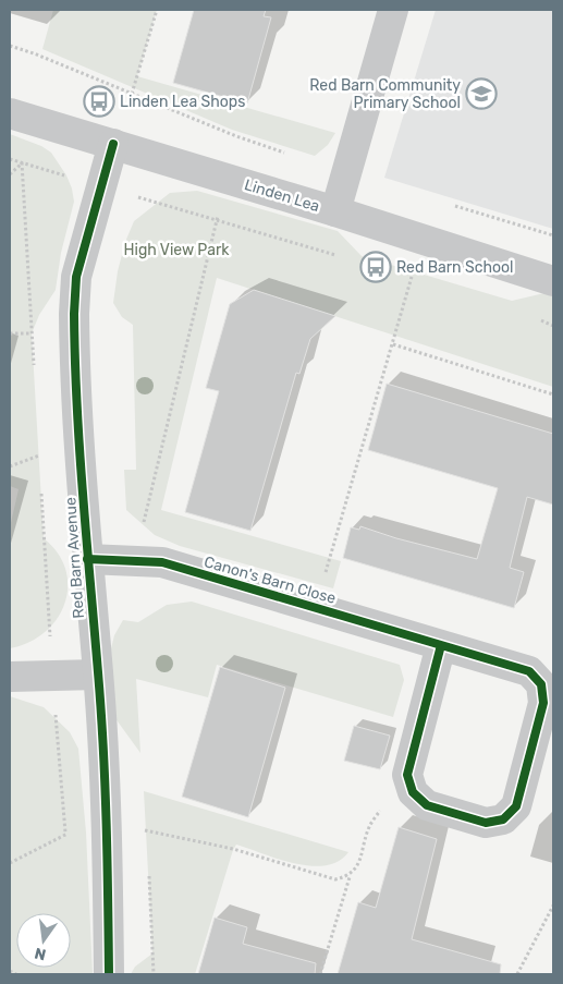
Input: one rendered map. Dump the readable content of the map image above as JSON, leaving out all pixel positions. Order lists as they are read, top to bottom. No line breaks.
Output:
{"streets":{"street":["Linden Lea","Red Barn Avenue","Canon's Barn Close"]},"crossings":[["Linden Lea","Red Barn Avenue"],["Red Barn Avenue","Canon's Barn Close"]],"parks":["High View Park"],"places":{"school or university":["Red Barn Community Primary School"],"bus stop":["Linden Lea Shops","Red Barn School"]},"north":"bottom"}
